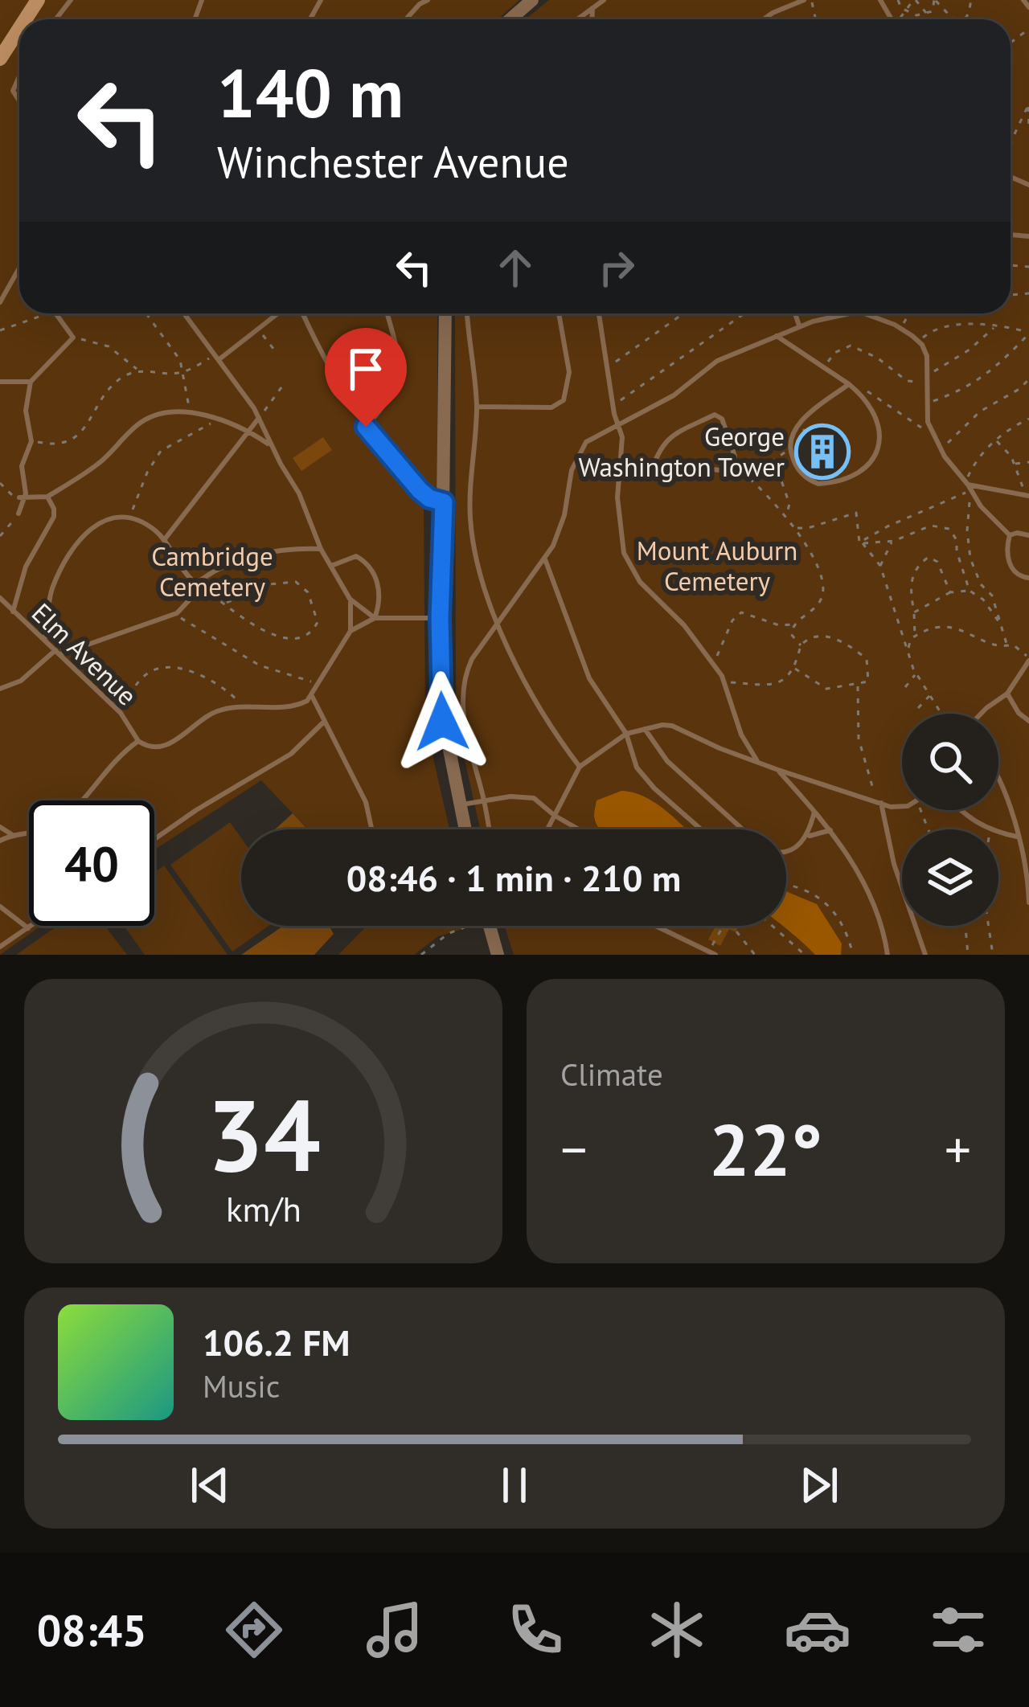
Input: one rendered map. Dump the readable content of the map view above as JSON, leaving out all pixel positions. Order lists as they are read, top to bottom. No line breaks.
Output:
{"streets":{"lane":["Elm Avenue"]},"parks":["Mount Auburn Cemetery","Cambridge Cemetery"],"places":{"building":["George Washington Tower"]},"page":{"turn":["140 m","Winchester Avenue"],"limit":"40","trip":"08:46 · 1 min · 210 m","tile":"Climate","heat":["−","22°","+"],"song":["106.2 FM","Music"],"tabs":"08:45","gauge":["34","km/h"]}}
